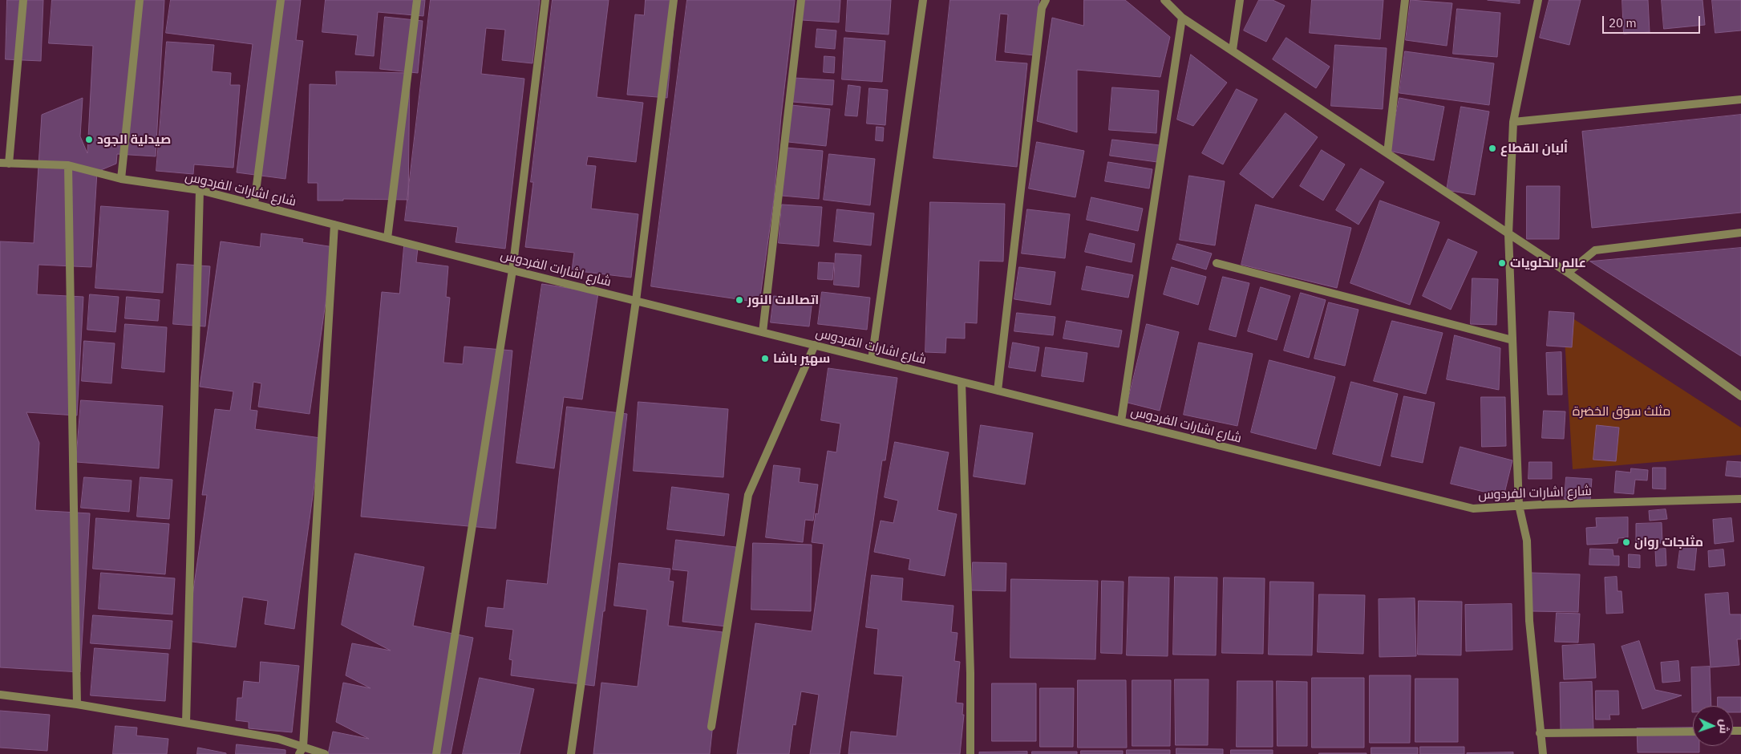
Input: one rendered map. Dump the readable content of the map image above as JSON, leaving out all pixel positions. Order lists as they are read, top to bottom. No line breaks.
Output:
{"streets":{"street":["شارع اشارات الفردوس"]},"parks":["مثلث سوق الخضرة"],"places":["صيدلية الجود","ألبان القطاع","عالم الحلويات","اتصالات النور","سهير باشا","مثلجات روان"],"scale_bar":"20 m","north":"right"}
